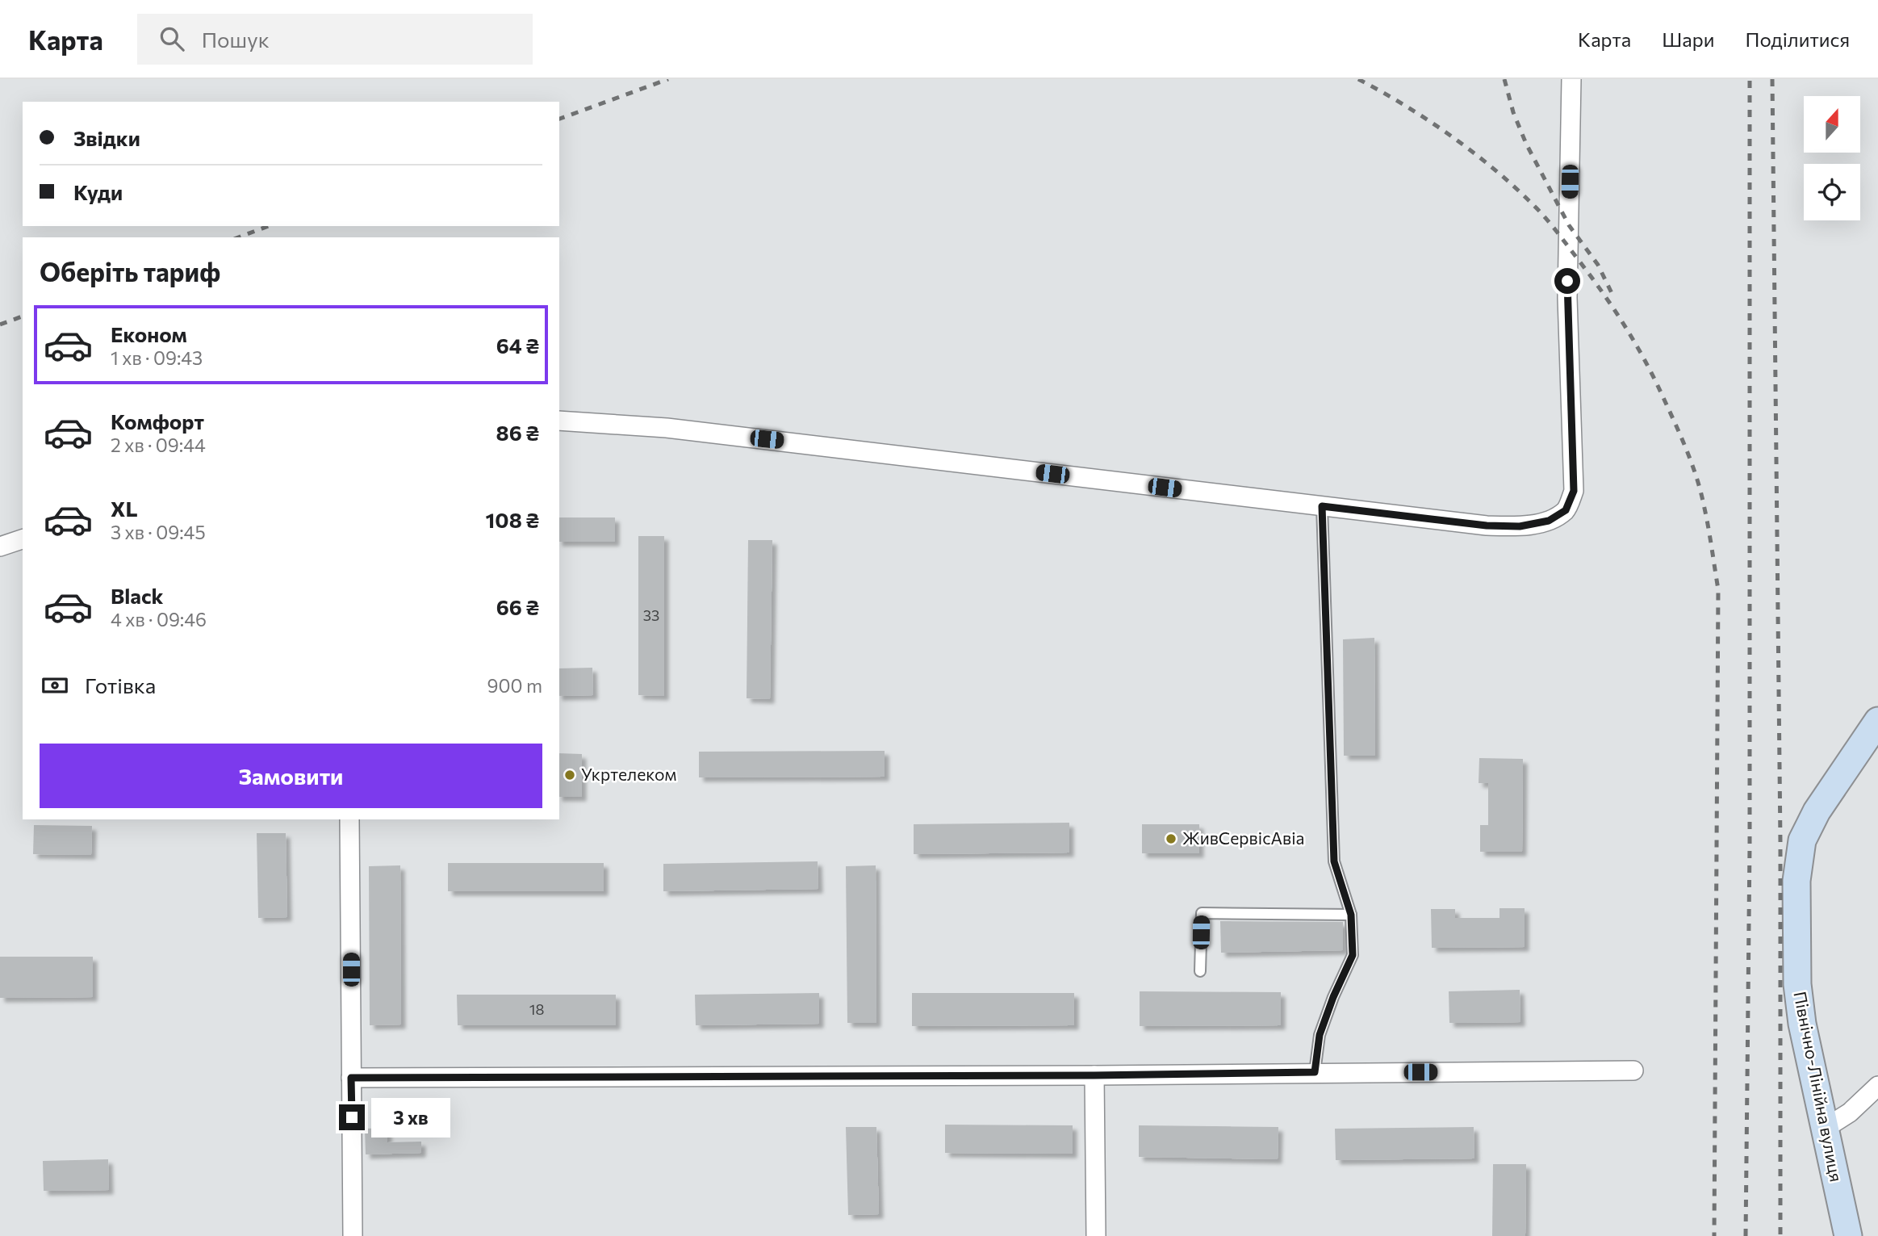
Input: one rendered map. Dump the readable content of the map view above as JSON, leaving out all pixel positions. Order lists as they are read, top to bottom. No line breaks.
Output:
{"streets":{"street":["Північно-Лінійна вулиця"]},"places":["Укртелеком","ЖивСервісАвіа"],"house_numbers":["33","18"],"north":"top","page":{"header":"Карта","search":"Пошук","nav":["Карта","Шари","Поділитися"],"banner":["Звідки","Куди"],"heading":"Оберіть тариф","list":[{"name":"Економ","note":"1 хв · 09:43","value":"64 ₴"},{"name":"Комфорт","note":"2 хв · 09:44","value":"86 ₴"},{"name":"XL","note":"3 хв · 09:45","value":"108 ₴"},{"name":"Black","note":"4 хв · 09:46","value":"66 ₴"}],"pay":["Готівка","900 m"],"buttons":"Замовити","bubble":"3 хв"}}
